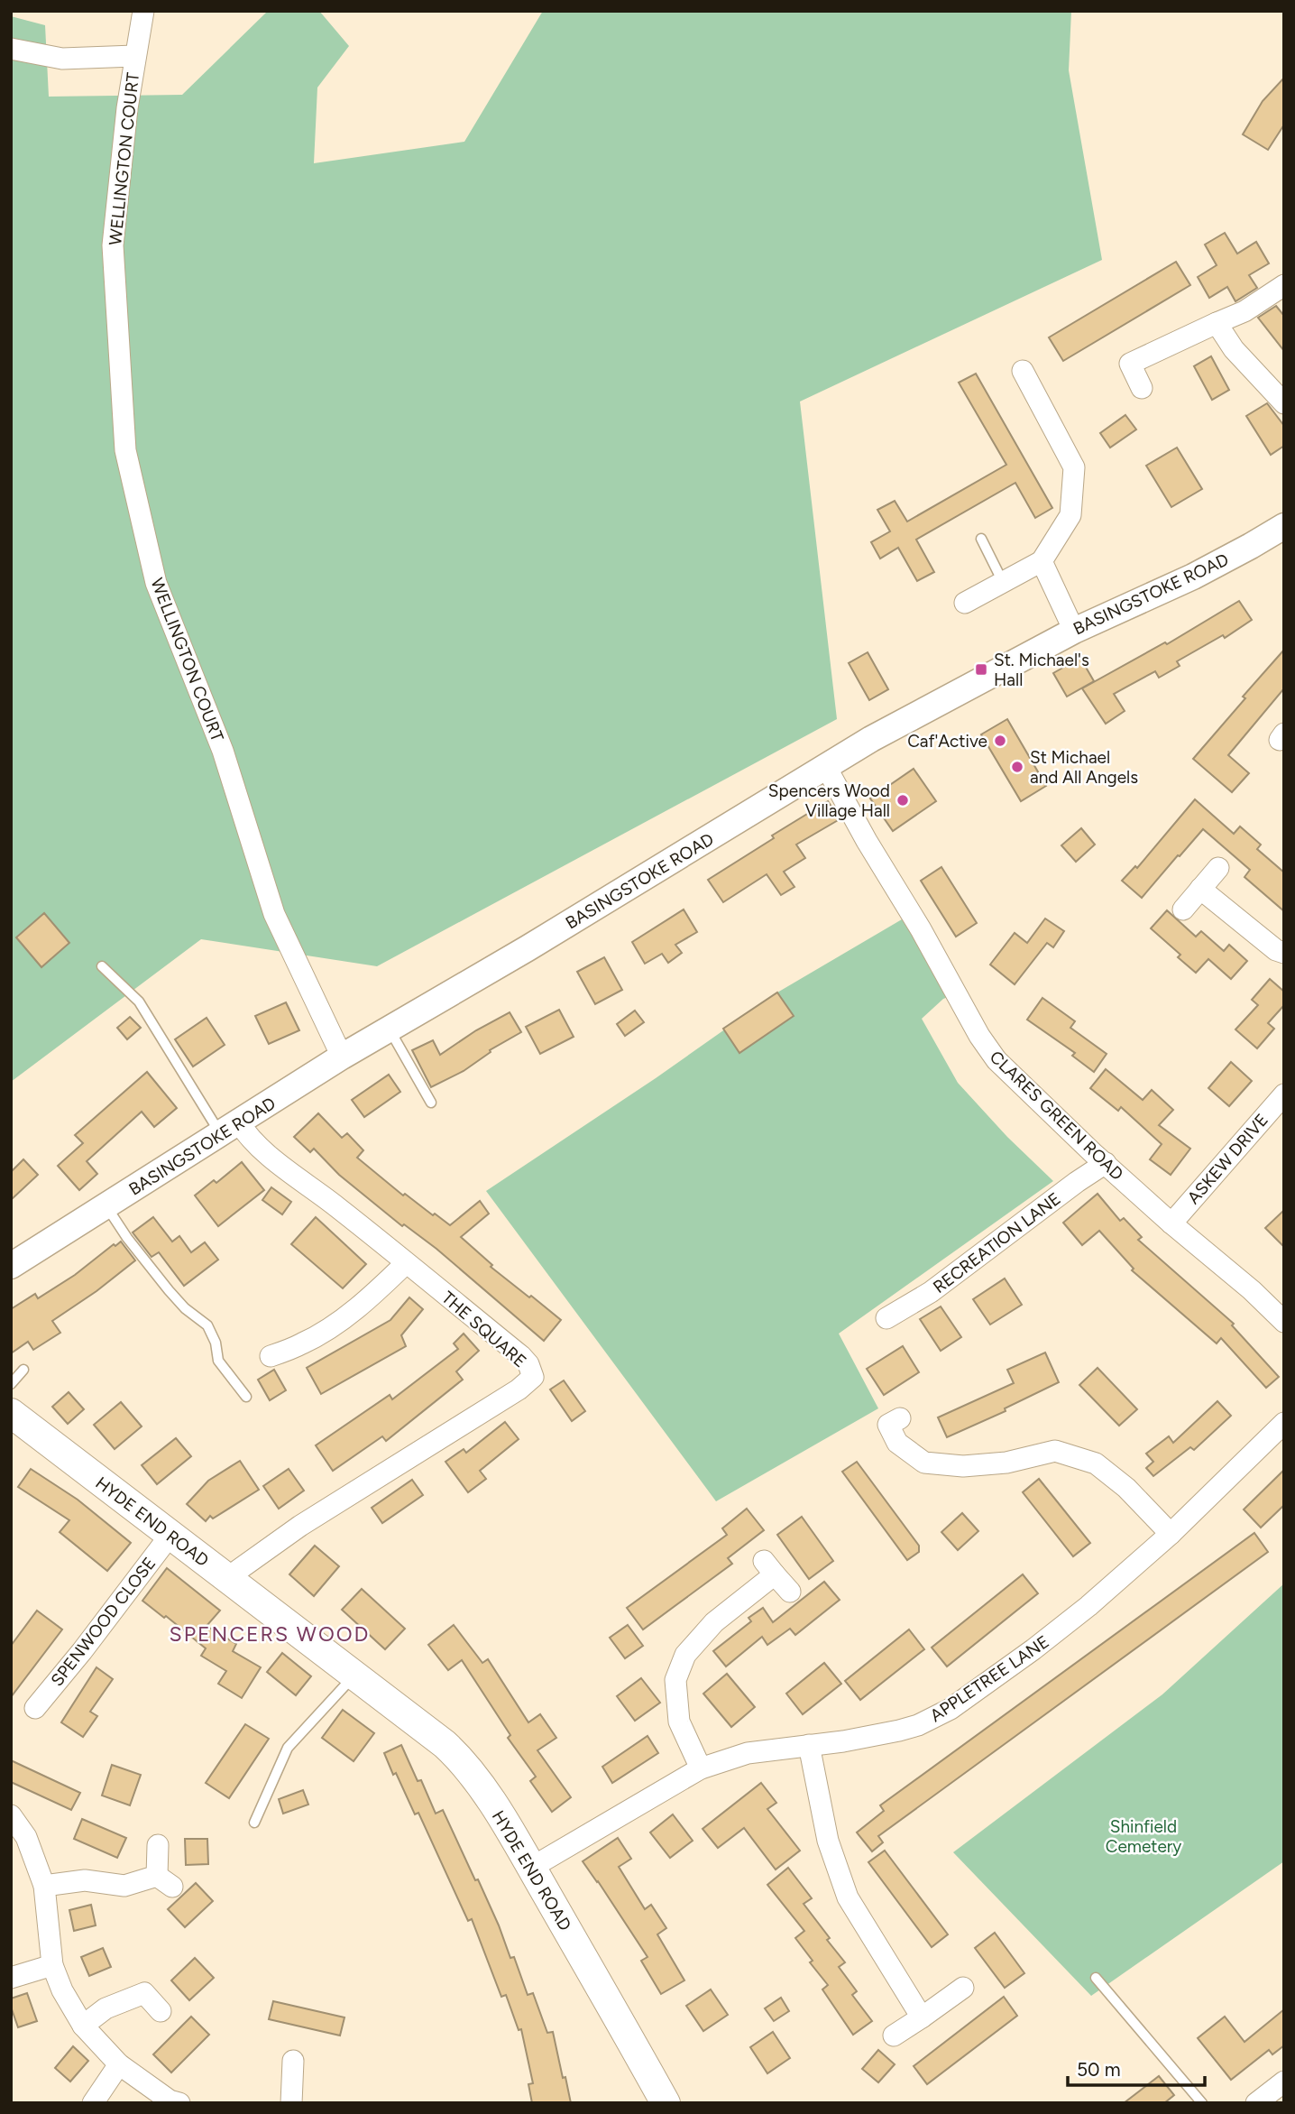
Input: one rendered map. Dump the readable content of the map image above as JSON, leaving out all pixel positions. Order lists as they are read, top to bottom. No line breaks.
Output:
{"streets":{"main road":["HYDE END ROAD"],"street":["WELLINGTON COURT","BASINGSTOKE ROAD","CLARES GREEN ROAD","ASKEW DRIVE","RECREATION LANE","THE SQUARE","SPENWOOD CLOSE","APPLETREE LANE"]},"crossings":[["WELLINGTON COURT","BASINGSTOKE ROAD"],["BASINGSTOKE ROAD","CLARES GREEN ROAD"],["BASINGSTOKE ROAD","THE SQUARE"],["CLARES GREEN ROAD","ASKEW DRIVE"],["CLARES GREEN ROAD","RECREATION LANE"],["THE SQUARE","HYDE END ROAD"],["HYDE END ROAD","SPENWOOD CLOSE"],["HYDE END ROAD","APPLETREE LANE"]],"districts":["SPENCERS WOOD"],"parks":["Shinfield Cemetery"],"places":{"transit":["St. Michael's Hall"],"other":["Caf'Active","St Michael and All Angels","Spencers Wood Village Hall"]},"scale_bar":"50 m"}
